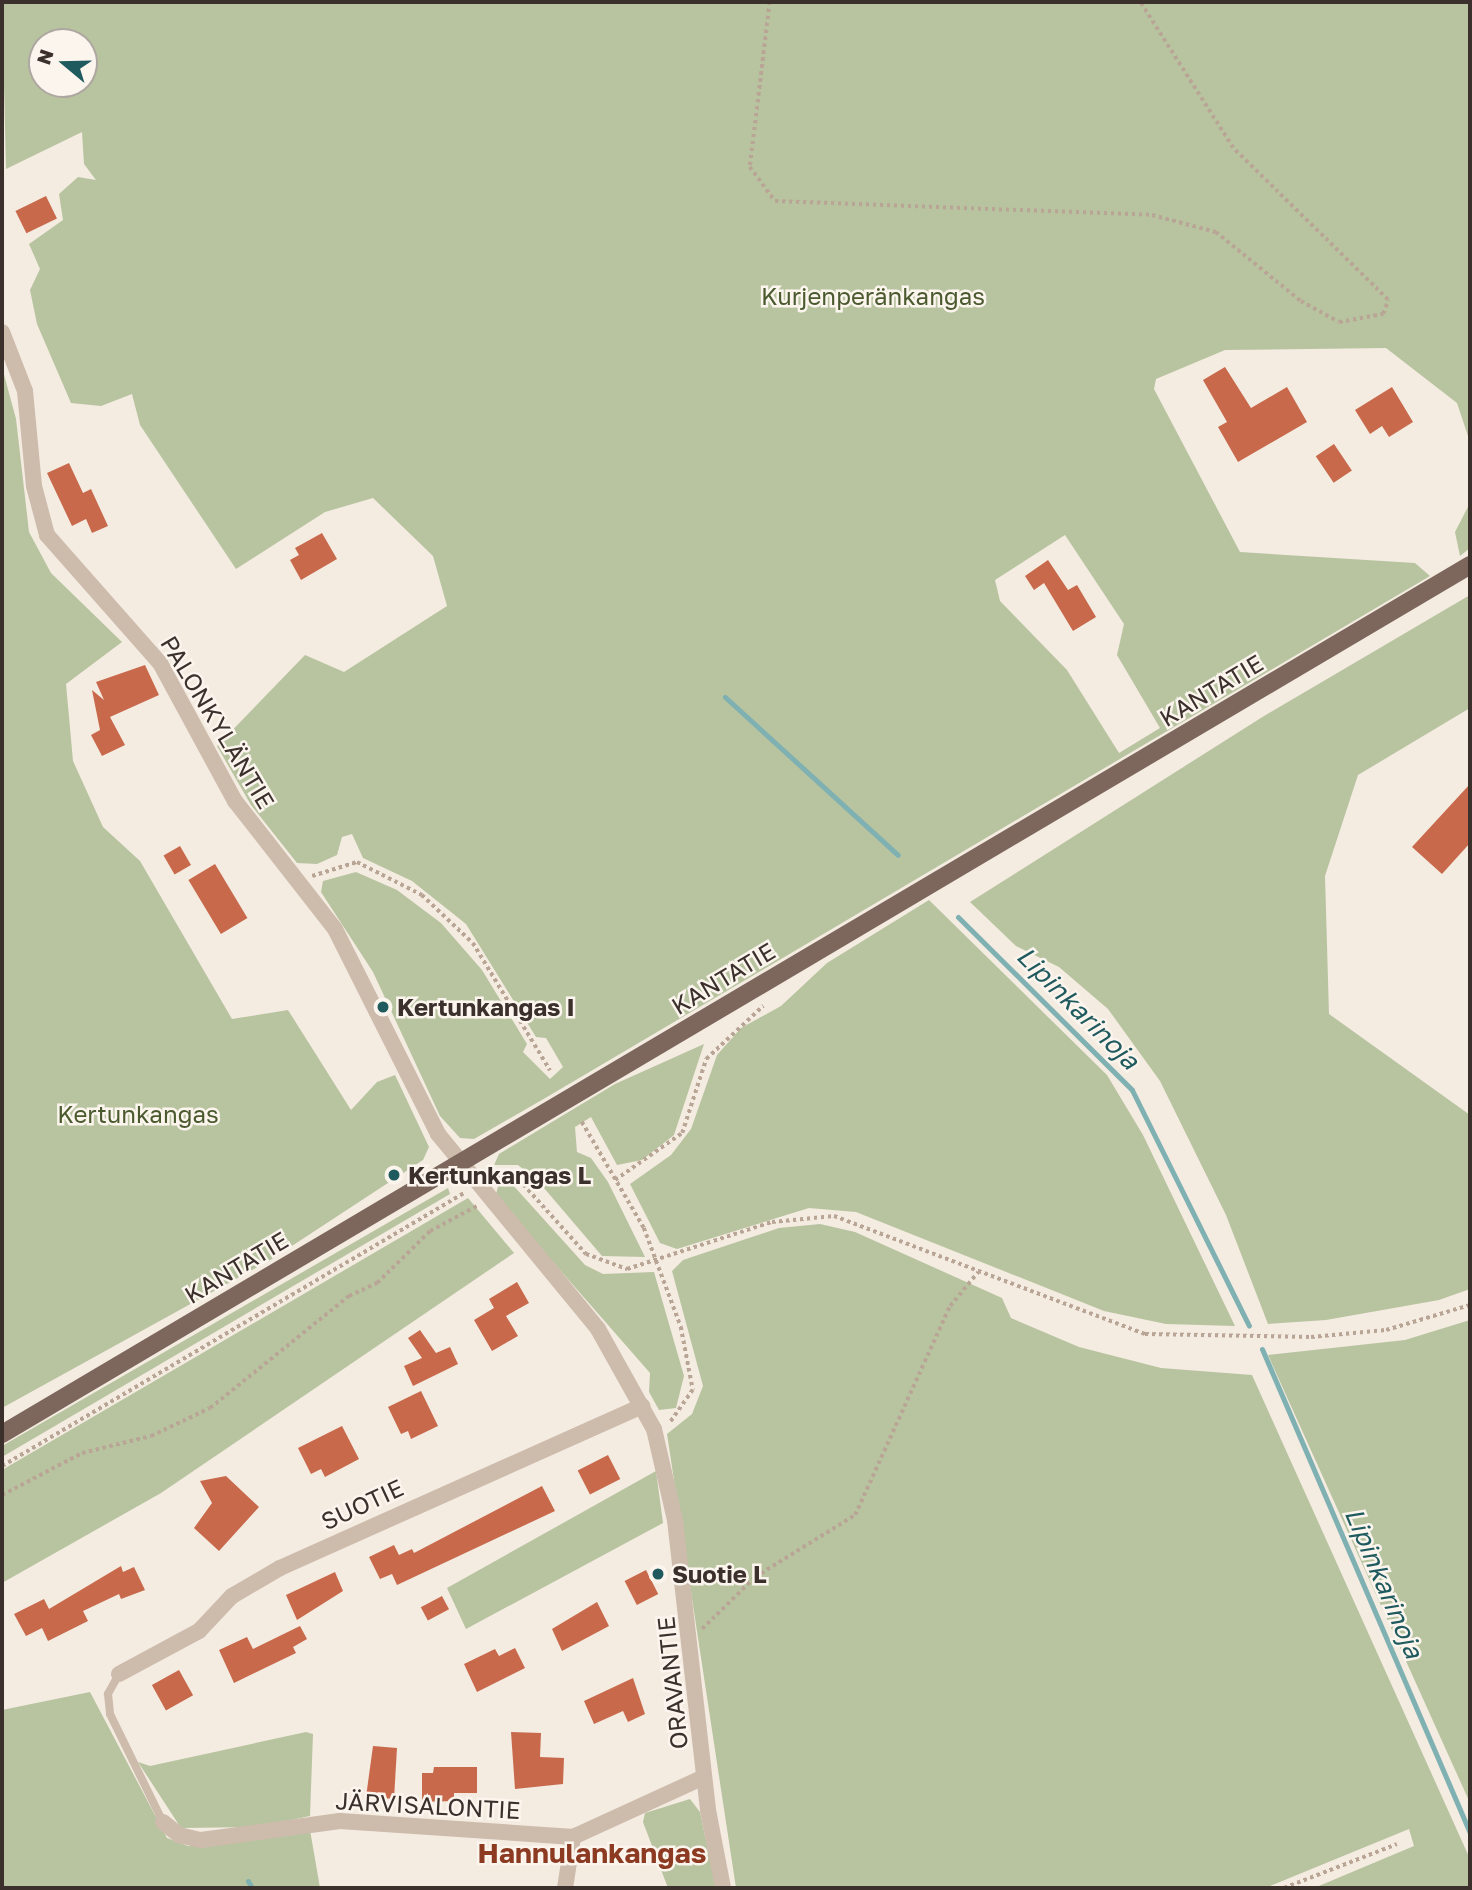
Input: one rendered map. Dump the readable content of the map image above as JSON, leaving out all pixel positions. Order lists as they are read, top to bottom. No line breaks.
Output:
{"streets":{"main road":["KANTATIE"],"street":["PALONKYLÄNTIE","SUOTIE","ORAVANTIE","JÄRVISALONTIE"]},"crossings":[["KANTATIE","PALONKYLÄNTIE"],["KANTATIE","ORAVANTIE"],["PALONKYLÄNTIE","ORAVANTIE"],["SUOTIE","ORAVANTIE"],["ORAVANTIE","JÄRVISALONTIE"]],"districts":["Hannulankangas"],"water":["Lipinkarinoja"],"parks":["Kurjenperänkangas","Kertunkangas"],"places":["Kertunkangas I","Kertunkangas L","Suotie L"],"north":"left"}
